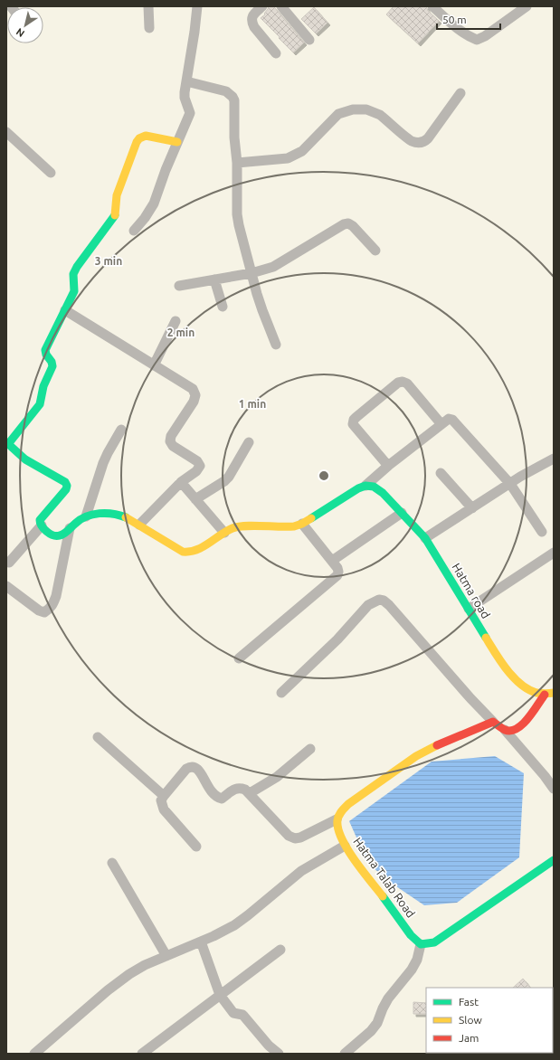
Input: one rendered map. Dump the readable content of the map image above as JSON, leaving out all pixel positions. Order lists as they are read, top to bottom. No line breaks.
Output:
{"streets":{"street":["Hatma road","Hatma Talab Road"]},"legend":["Fast","Slow","Jam"],"scale_bar":"50 m","north":"bottom left","rings":["3 min","2 min","1 min"]}
